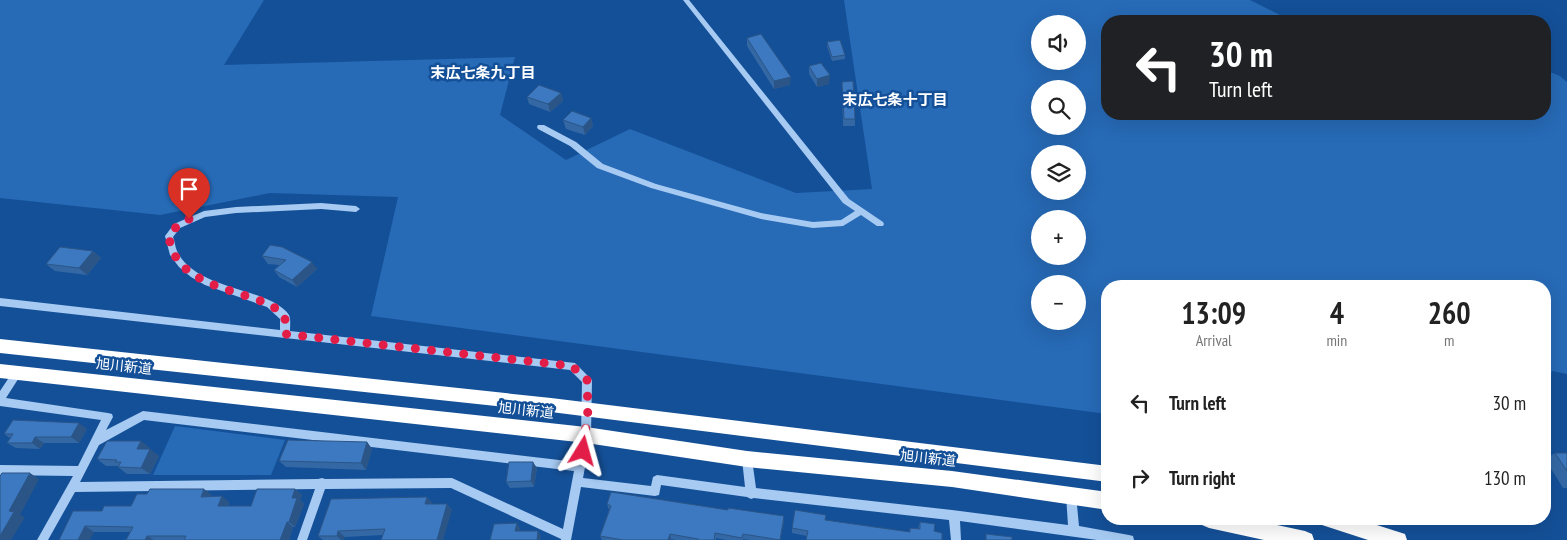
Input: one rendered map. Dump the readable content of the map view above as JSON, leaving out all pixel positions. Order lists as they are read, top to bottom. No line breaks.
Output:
{"streets":{"highway":["旭川新道"]},"districts":["末広七条九丁目","末広七条十丁目"],"page":{"map_buttons":["+","−"],"turn":["30 m","Turn left"],"eta":["13:09","Arrival","4","min","260","m"],"list":[{"name":"Turn left","value":"30 m"},{"name":"Turn right","value":"130 m"}]}}
